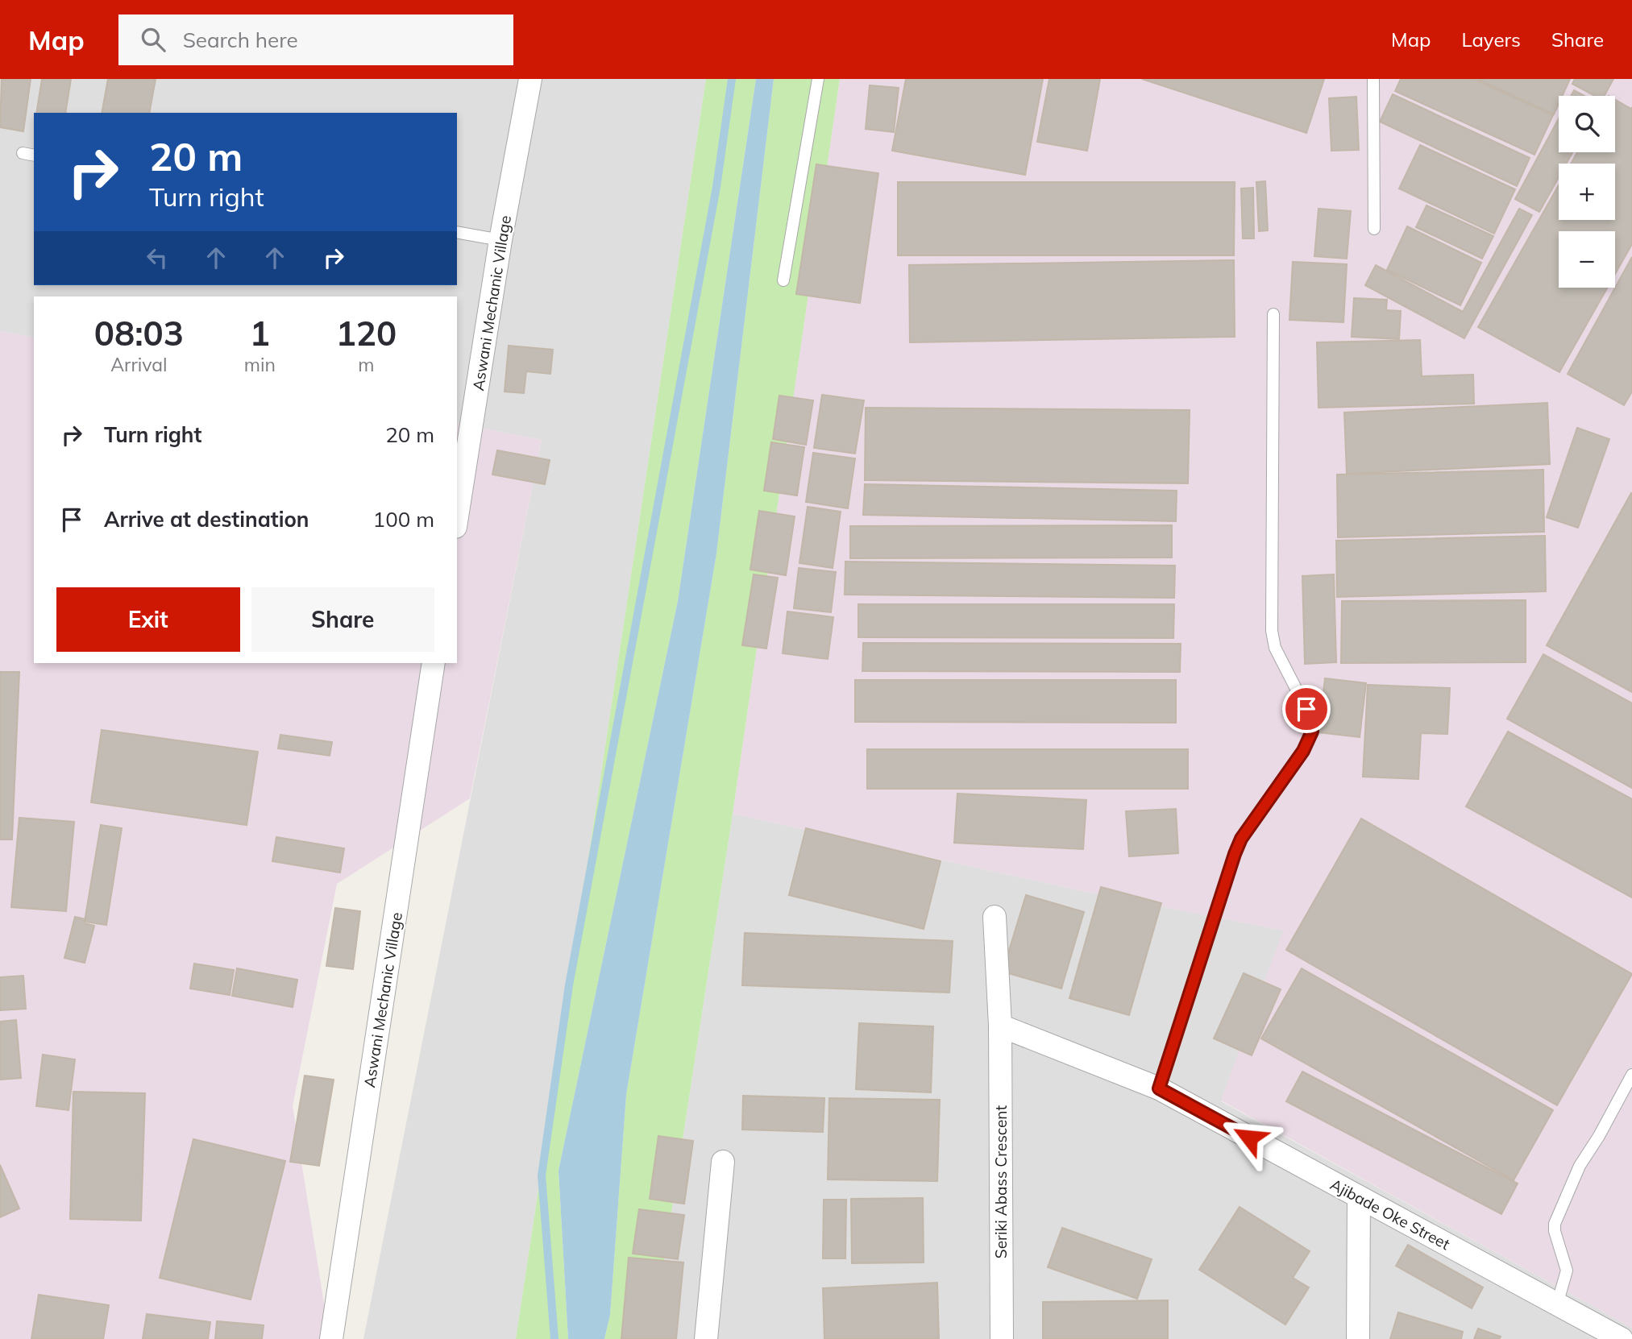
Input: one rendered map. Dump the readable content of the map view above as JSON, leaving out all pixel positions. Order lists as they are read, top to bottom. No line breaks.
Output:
{"streets":{"street":["Aswani Mechanic Village","Seriki Abass Crescent","Ajibade Oke Street"]},"crossings":[["Seriki Abass Crescent","Ajibade Oke Street"]],"page":{"header":"Map","search":"Search here","nav":["Map","Layers","Share"],"map_buttons":["+","−"],"turn":["20 m","Turn right"],"eta":["08:03","Arrival","1","min","120","m"],"list":[{"name":"Turn right","value":"20 m"},{"name":"Arrive at destination","value":"100 m"}],"buttons":["Exit","Share"]}}
